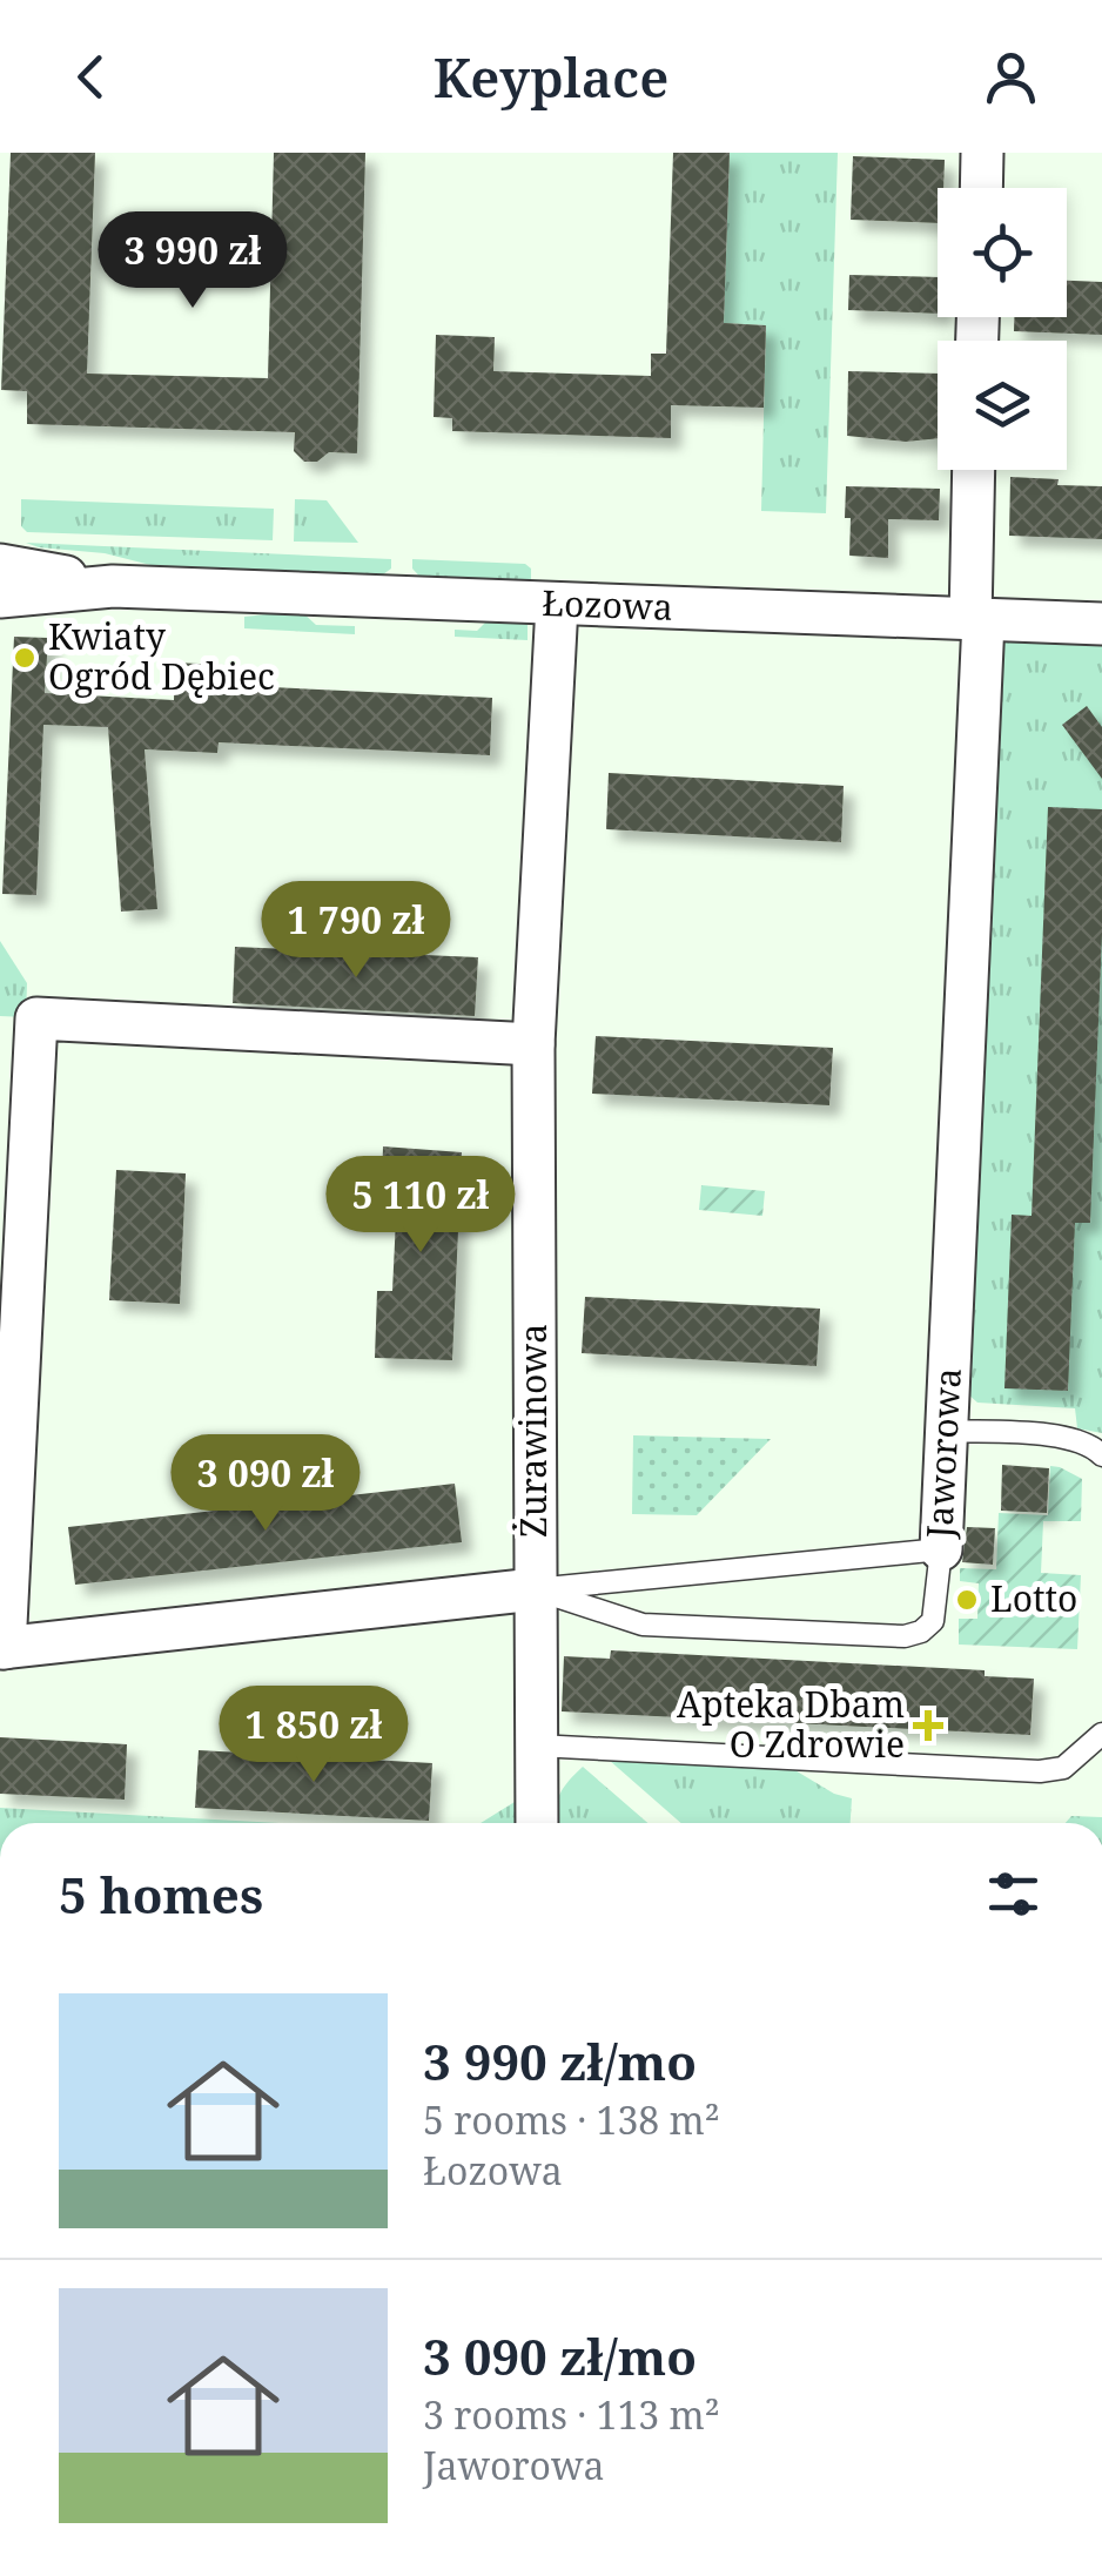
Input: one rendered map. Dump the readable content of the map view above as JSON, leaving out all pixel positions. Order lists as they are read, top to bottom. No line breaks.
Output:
{"streets":{"street":["Łozowa","Żurawinowa","Jaworowa"]},"crossings":[["Łozowa","Żurawinowa"],["Łozowa","Jaworowa"],["Żurawinowa","Jaworowa"]],"places":{"other":["Kwiaty Ogród Dębiec","Lotto"],"health":["Apteka Dbam O Zdrowie"]},"page":{"header":"Keyplace","price":["3 990 zł","1 790 zł","5 110 zł","3 090 zł","1 850 zł"],"heading":"5 homes","list":[{"name":"3 990 zł/mo","note":"5 rooms · 138 m² · Łozowa"},{"name":"3 090 zł/mo","note":"3 rooms · 113 m² · Jaworowa"}]}}
